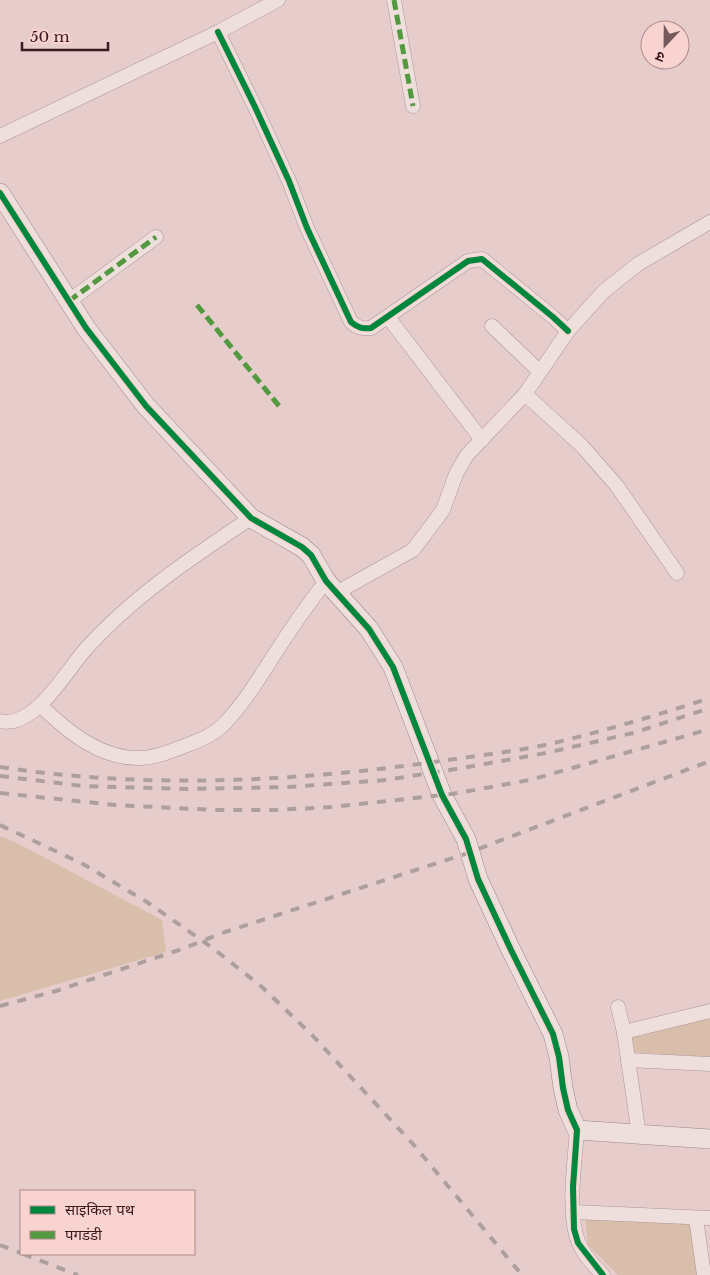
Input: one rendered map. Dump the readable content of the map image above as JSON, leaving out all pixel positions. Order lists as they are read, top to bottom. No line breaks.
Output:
{"legend":["साइकिल पथ","पगडंडी"],"scale_bar":"50 m","north":"bottom"}
